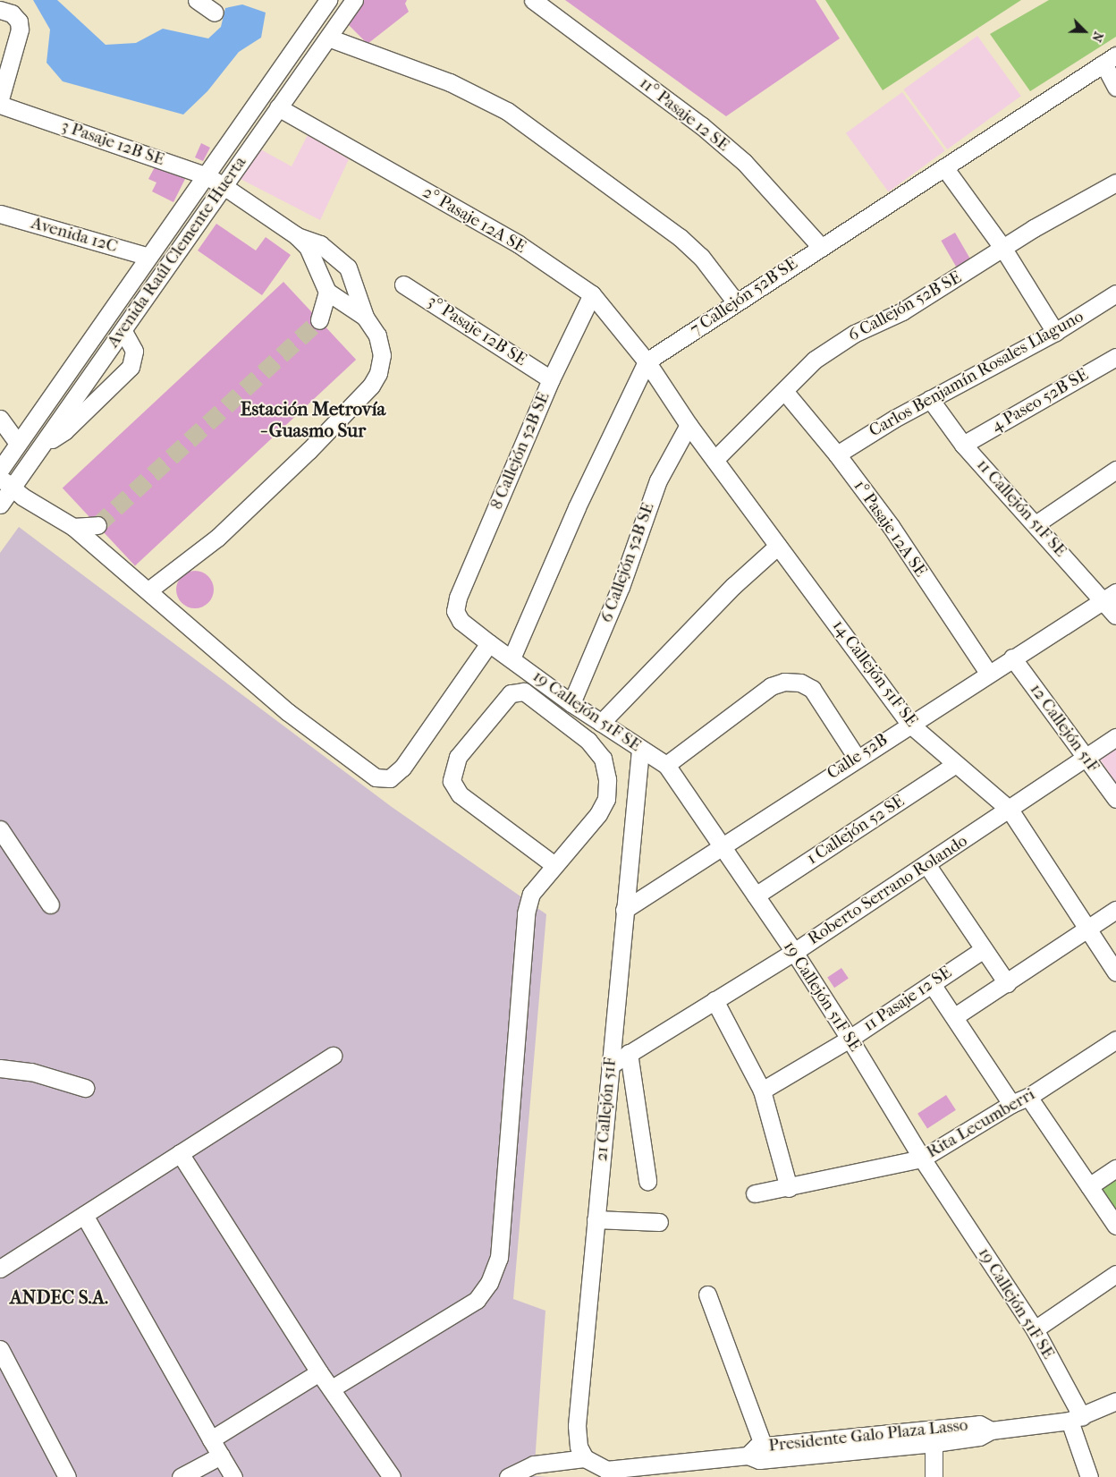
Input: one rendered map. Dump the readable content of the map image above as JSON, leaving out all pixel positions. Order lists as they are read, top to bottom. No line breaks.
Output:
{"streets":{"street":["11° Pasaje 12 SE","3 Pasaje 12B SE","2° Pasaje 12A SE","Avenida 12C","Avenida Raúl Clemente Huerta","7 Callejón 52B SE","6 Callejón 52B SE","3° Pasaje 12B SE","Carlos Benjamín Rosales Llaguno","4 Paseo 52B SE","8 Callejón 52B SE","11 Callejón 51F SE","1° Pasaje 12A SE","14 Callejón 51F SE","19 Callejón 51F SE","12 Callejón 51F","Calle 52B","1 Callejón 52 SE","Roberto Serrano Rolando","11 Pasaje 12 SE","21 Callejón 51F","Rita Lecumberri","Presidente Galo Plaza Lasso"]},"crossings":[["11° Pasaje 12 SE","7 Callejón 52B SE"],["3 Pasaje 12B SE","Avenida Raúl Clemente Huerta"],["2° Pasaje 12A SE","Avenida Raúl Clemente Huerta"],["2° Pasaje 12A SE","7 Callejón 52B SE"],["2° Pasaje 12A SE","8 Callejón 52B SE"],["2° Pasaje 12A SE","14 Callejón 51F SE"],["Avenida 12C","Avenida Raúl Clemente Huerta"],["7 Callejón 52B SE","14 Callejón 51F SE"],["6 Callejón 52B SE","1° Pasaje 12A SE"],["6 Callejón 52B SE","14 Callejón 51F SE"],["6 Callejón 52B SE","19 Callejón 51F SE"],["3° Pasaje 12B SE","8 Callejón 52B SE"],["Carlos Benjamín Rosales Llaguno","11 Callejón 51F SE"],["Carlos Benjamín Rosales Llaguno","1° Pasaje 12A SE"],["4 Paseo 52B SE","11 Callejón 51F SE"],["8 Callejón 52B SE","19 Callejón 51F SE"],["11 Callejón 51F SE","Calle 52B"],["1° Pasaje 12A SE","Calle 52B"],["14 Callejón 51F SE","Calle 52B"],["14 Callejón 51F SE","1 Callejón 52 SE"],["14 Callejón 51F SE","Roberto Serrano Rolando"],["19 Callejón 51F SE","Calle 52B"],["19 Callejón 51F SE","1 Callejón 52 SE"],["19 Callejón 51F SE","Roberto Serrano Rolando"],["19 Callejón 51F SE","11 Pasaje 12 SE"],["19 Callejón 51F SE","21 Callejón 51F"],["19 Callejón 51F SE","Rita Lecumberri"],["19 Callejón 51F SE","Presidente Galo Plaza Lasso"],["12 Callejón 51F","Calle 52B"],["12 Callejón 51F","Roberto Serrano Rolando"],["Calle 52B","21 Callejón 51F"],["Roberto Serrano Rolando","21 Callejón 51F"],["21 Callejón 51F","Presidente Galo Plaza Lasso"]],"districts":["Estación Metrovía - Guasmo Sur","ANDEC S.A."],"north":"bottom right"}
